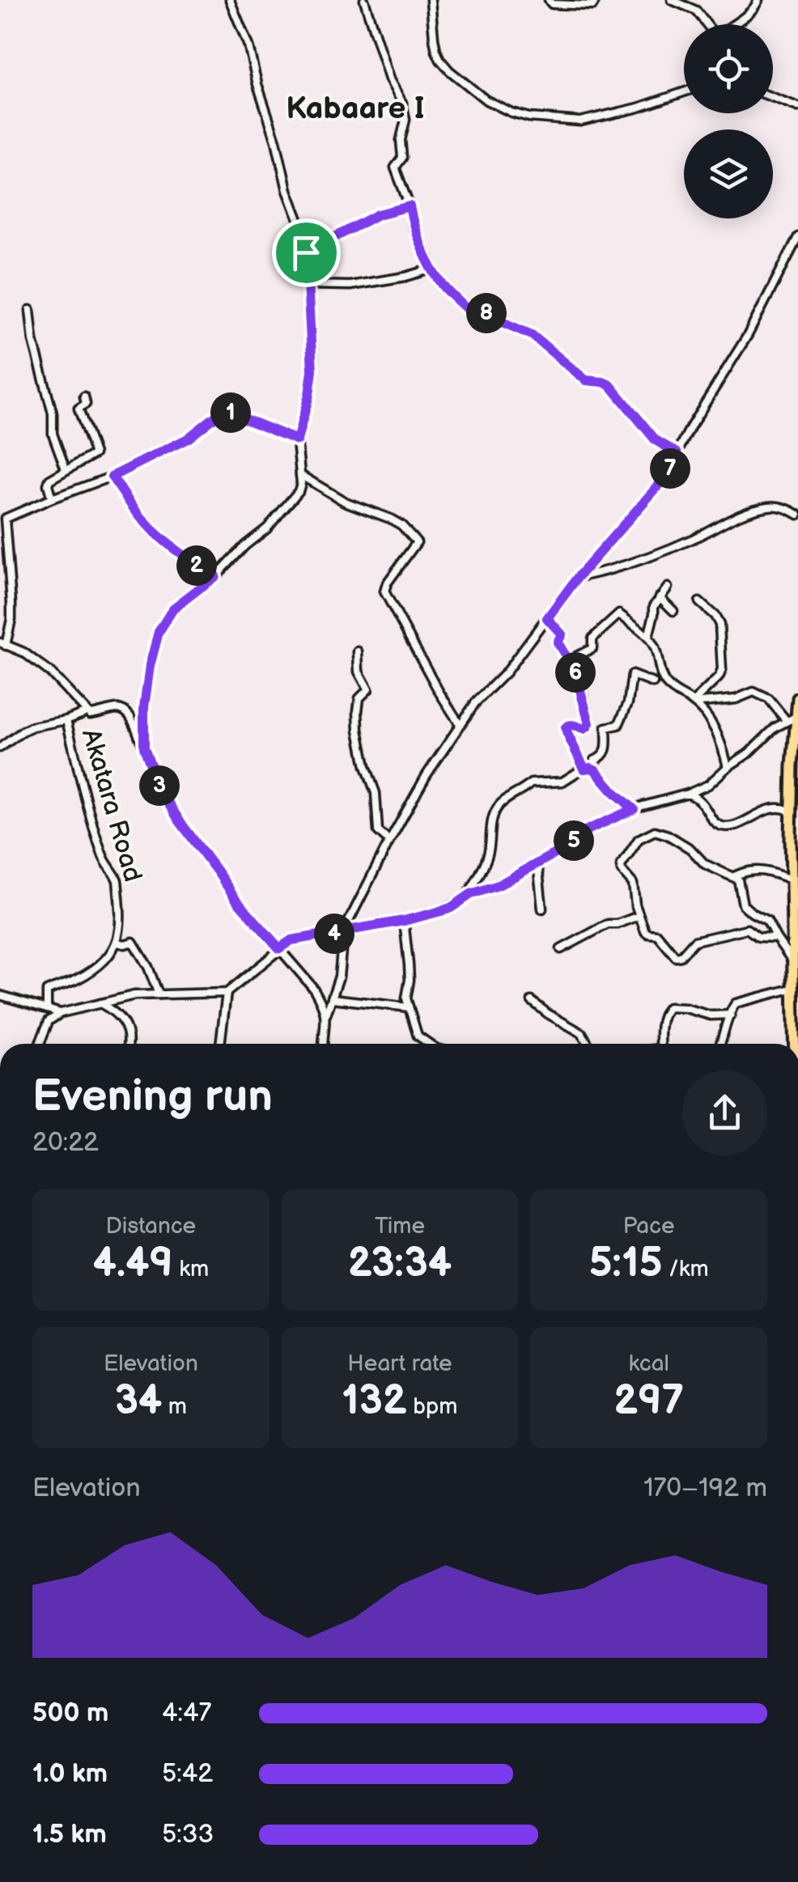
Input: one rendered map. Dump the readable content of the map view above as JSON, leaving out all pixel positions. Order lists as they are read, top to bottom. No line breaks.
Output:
{"streets":{"street":["Akatara Road"]},"districts":["Kabaare I"],"page":{"pins":["8","1","7","2","6","3","5","4"],"heading":["Evening run","20:22"],"stats":[["Distance","4.49 km"],["Time","23:34"],["Pace","5:15 /km"],["Elevation","34 m"],["Heart rate","132 bpm"],["kcal","297"]],"chart":["Elevation","170–192 m"],"list":[{"name":"500 m","note":"4:47"},{"name":"1.0 km","note":"5:42"},{"name":"1.5 km","note":"5:33"}]}}
